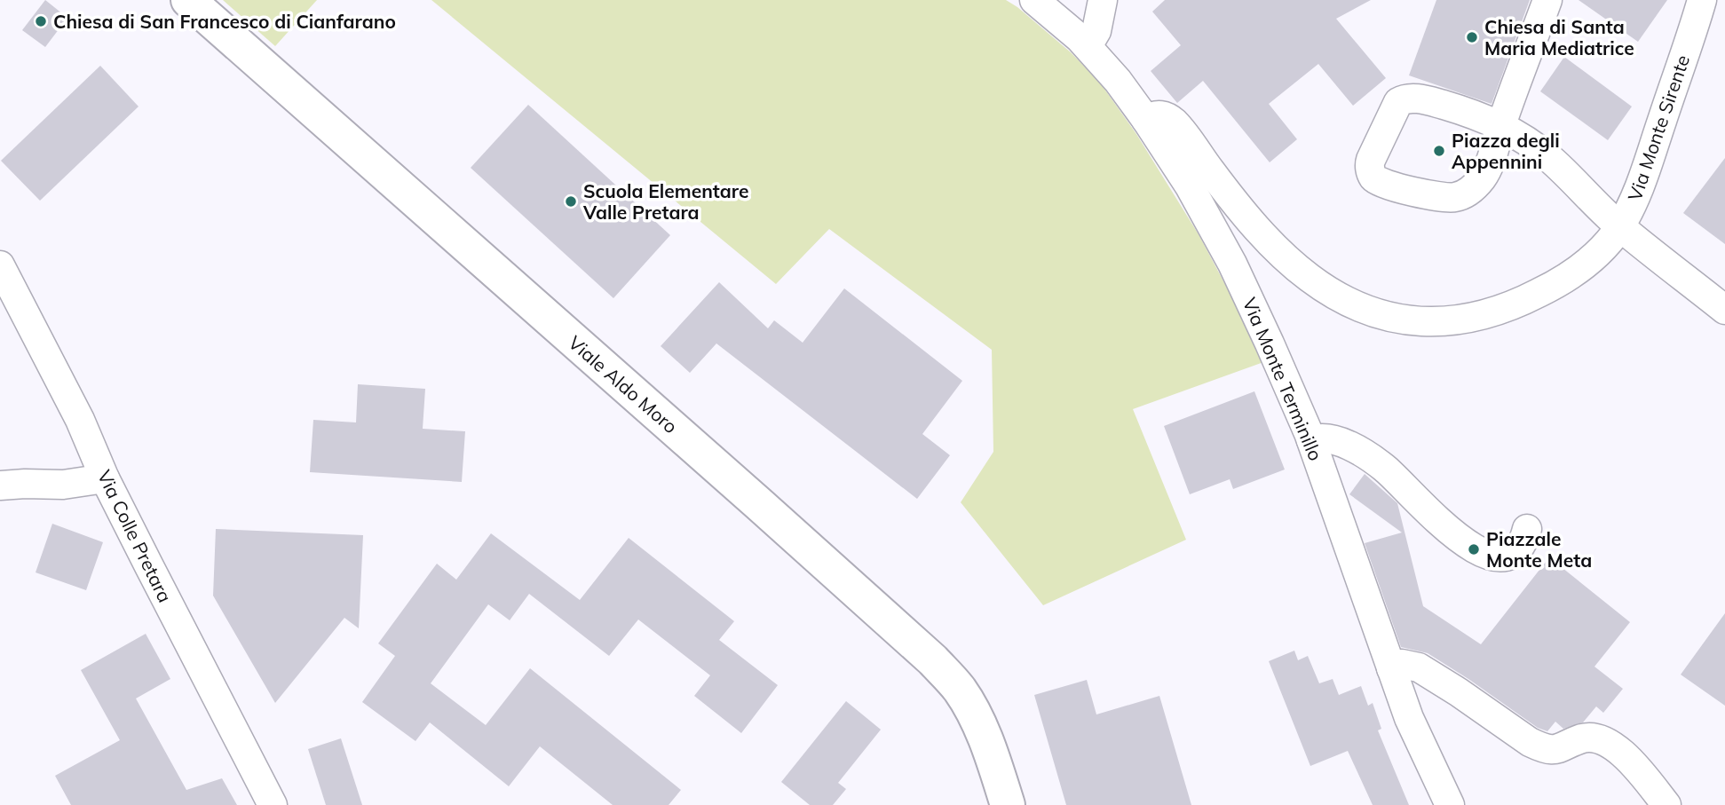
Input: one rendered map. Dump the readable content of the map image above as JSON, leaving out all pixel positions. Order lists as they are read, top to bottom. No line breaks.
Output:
{"streets":{"street":["Via Monte Sirente","Via Monte Terminillo","Viale Aldo Moro","Via Colle Pretara"]},"crossings":[["Via Monte Sirente","Via Monte Terminillo"]],"places":["Chiesa di San Francesco di Cianfarano","Chiesa di Santa Maria Mediatrice","Piazza degli Appennini","Scuola Elementare Valle Pretara","Piazzale Monte Meta"]}
